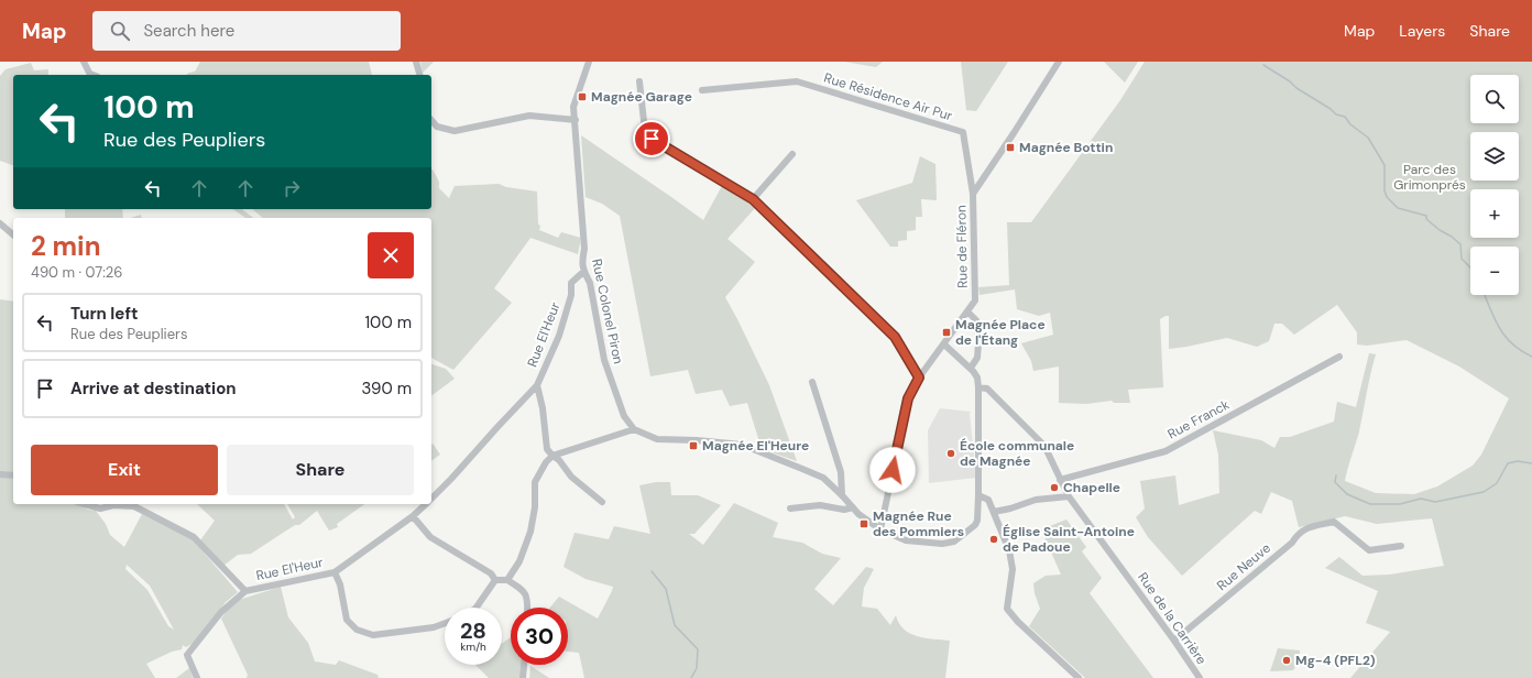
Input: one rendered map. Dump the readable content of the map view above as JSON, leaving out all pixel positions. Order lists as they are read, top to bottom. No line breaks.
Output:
{"streets":{"street":["Rue Résidence Air Pur","Rue de Fléron","Rue Colonel Piron","Rue El'Heur","Rue Franck","Rue Neuve","Rue de la Carrière"]},"crossings":[["Rue Résidence Air Pur","Rue de Fléron"],["Rue Colonel Piron","Rue El'Heur"],["Rue Franck","Rue de la Carrière"],["Rue Neuve","Rue de la Carrière"]],"parks":["Parc des Grimonprés"],"places":{"transit":["Magnée Garage","Magnée Bottin","Magnée Place de l'Étang","Magnée El'Heure","Magnée Rue des Pommiers"],"other":["École communale de Magnée","Chapelle","Église Saint-Antoine de Padoue","Mg-4 (PFL2)"]},"page":{"header":"Map","search":"Search here","nav":["Map","Layers","Share"],"map_buttons":["+","−"],"turn":["100 m","Rue des Peupliers"],"heading":["2 min","490 m · 07:26"],"list":[{"name":"Turn left","note":"Rue des Peupliers","value":"100 m"},{"name":"Arrive at destination","value":"390 m"}],"buttons":["Exit","Share"],"speed":"28 km/h","limit":"30"}}
